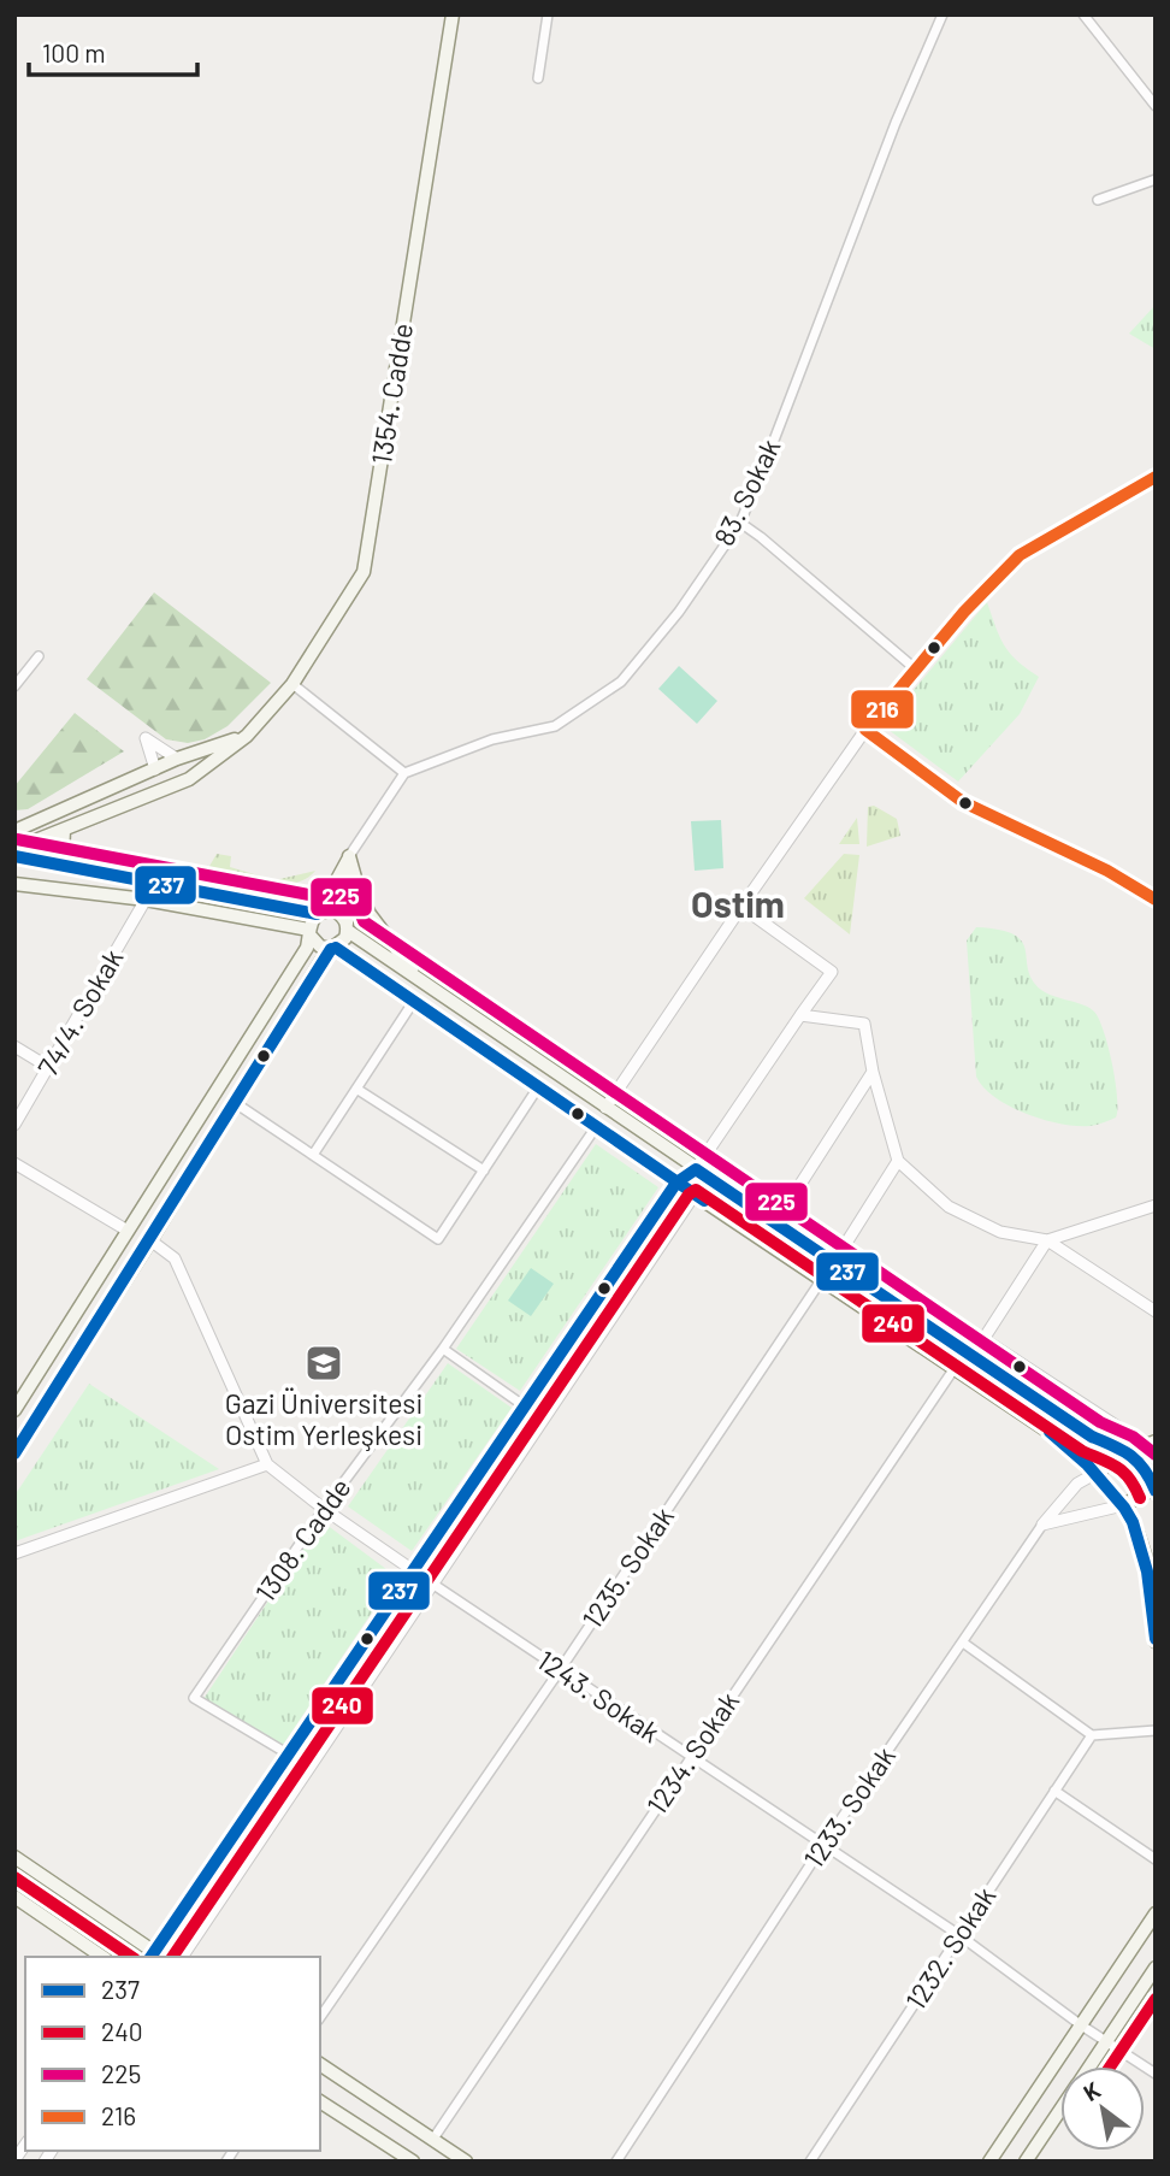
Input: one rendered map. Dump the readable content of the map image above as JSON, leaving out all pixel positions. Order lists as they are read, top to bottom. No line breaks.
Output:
{"streets":{"main road":["1354. Cadde"],"street":["83. Sokak","74/4. Sokak","1308. Cadde","1235. Sokak","1243. Sokak","1234. Sokak","1233. Sokak","1232. Sokak"]},"crossings":[["1308. Cadde","1243. Sokak"],["1235. Sokak","1243. Sokak"],["1243. Sokak","1234. Sokak"],["1243. Sokak","1233. Sokak"],["1243. Sokak","1232. Sokak"]],"districts":["Ostim"],"places":{"school or university":["Gazi Üniversitesi Ostim Yerleşkesi"]},"lines":["transit line 216","transit line 225","transit line 237","transit line 240"],"legend":["237","240","225","216"],"scale_bar":"100 m","north":"top left"}
